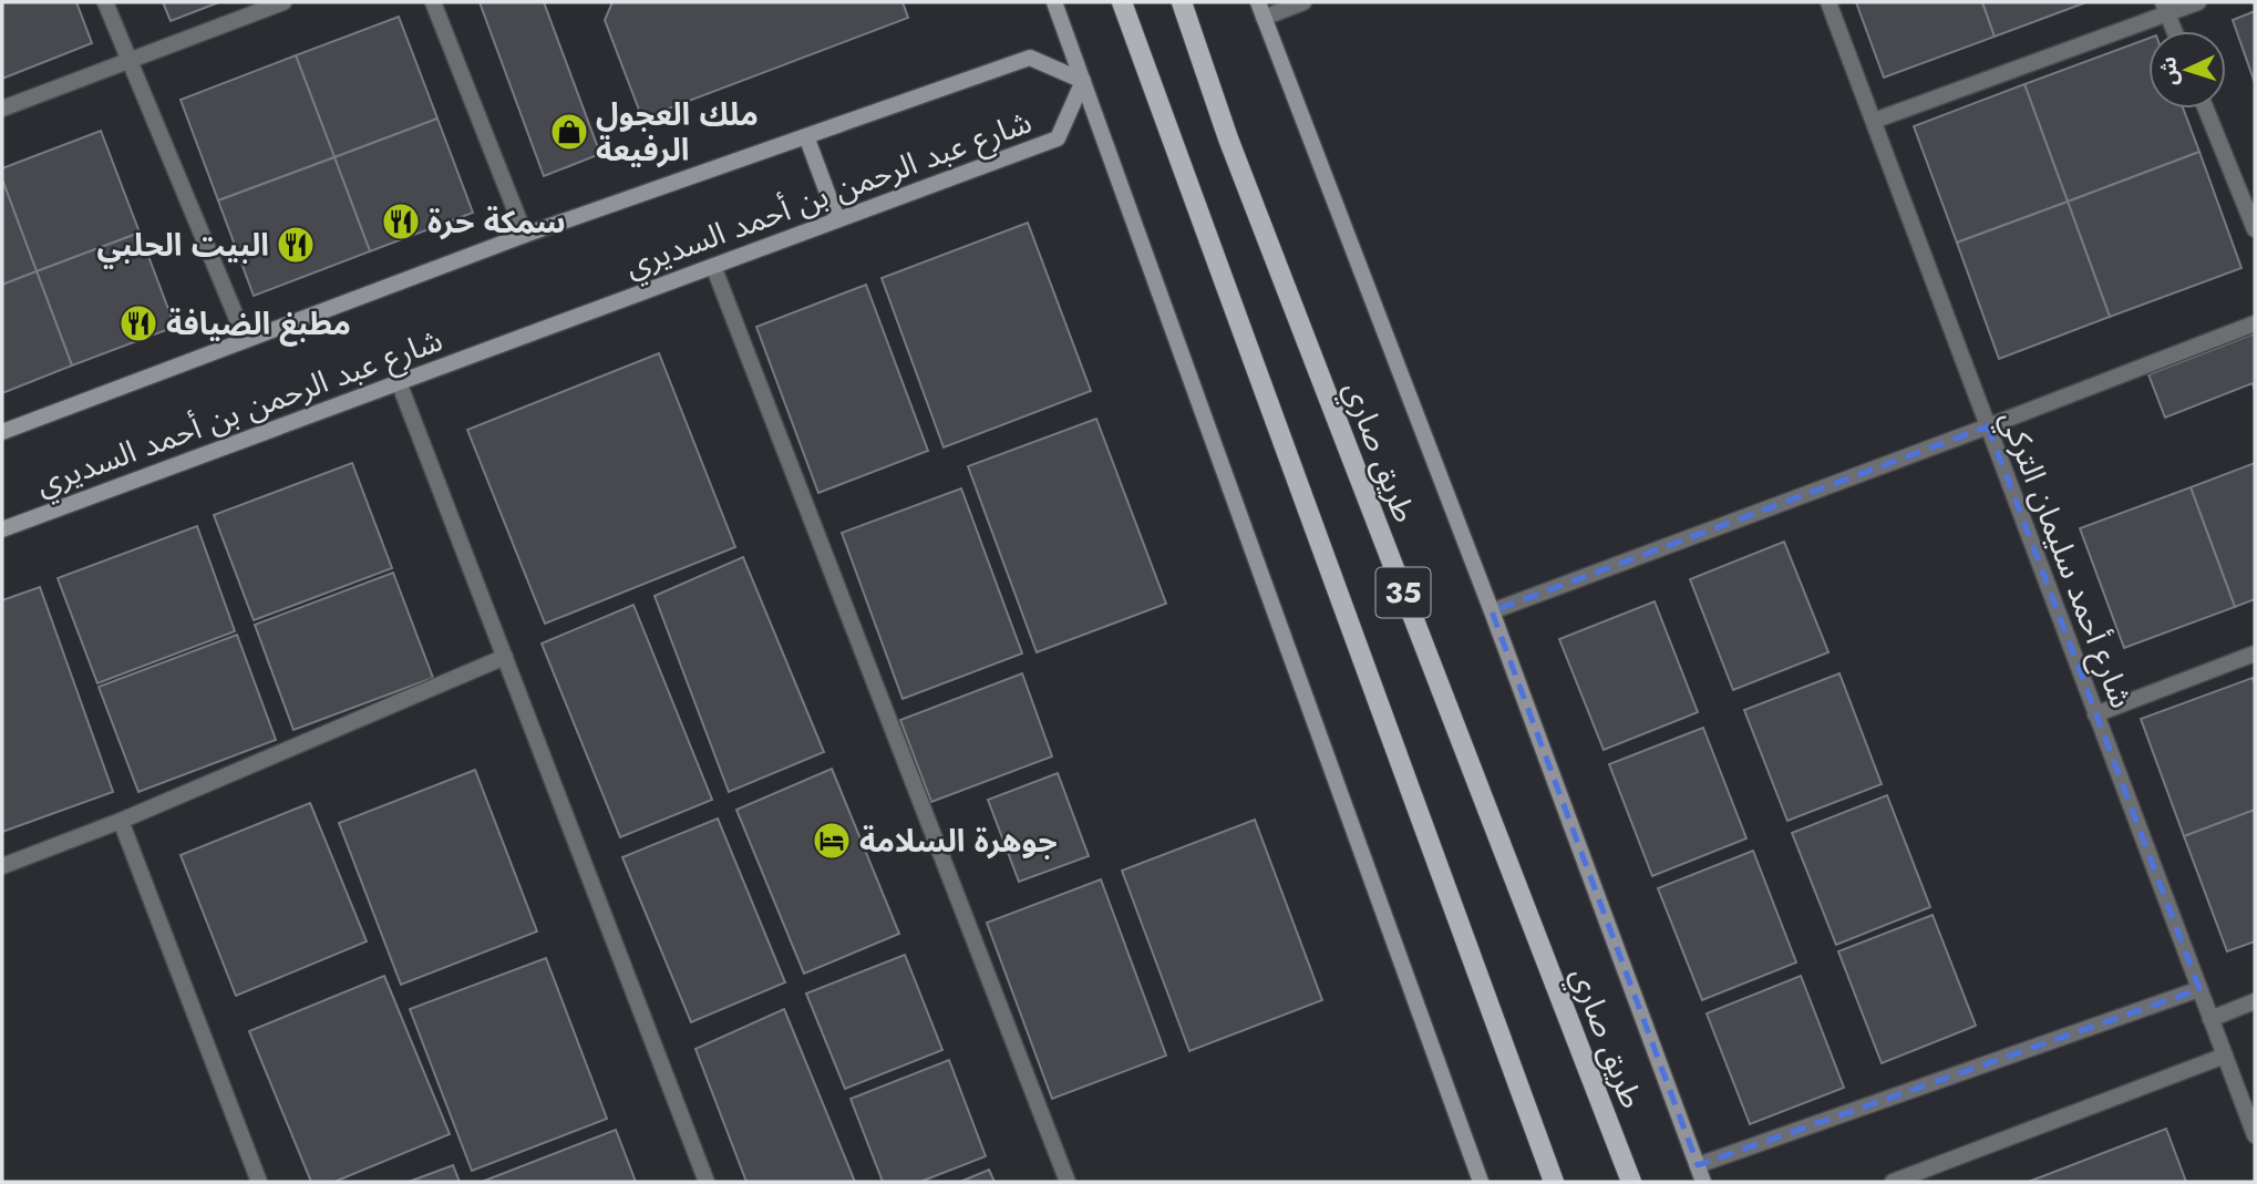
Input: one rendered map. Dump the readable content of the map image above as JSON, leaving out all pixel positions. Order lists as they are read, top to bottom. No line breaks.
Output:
{"streets":{"main road":["شارع عبد الرحمن بن أحمد السديري","طريق صاري","35"],"street":["شارع أحمد سليمان التركي"]},"places":{"shop":["ملك العجول الرفيعة"],"restaurant":["سمكة حرة","البيت الحلبي","مطبغ الضيافة"],"hotel":["جوهرة السلامة"]},"north":"left"}
